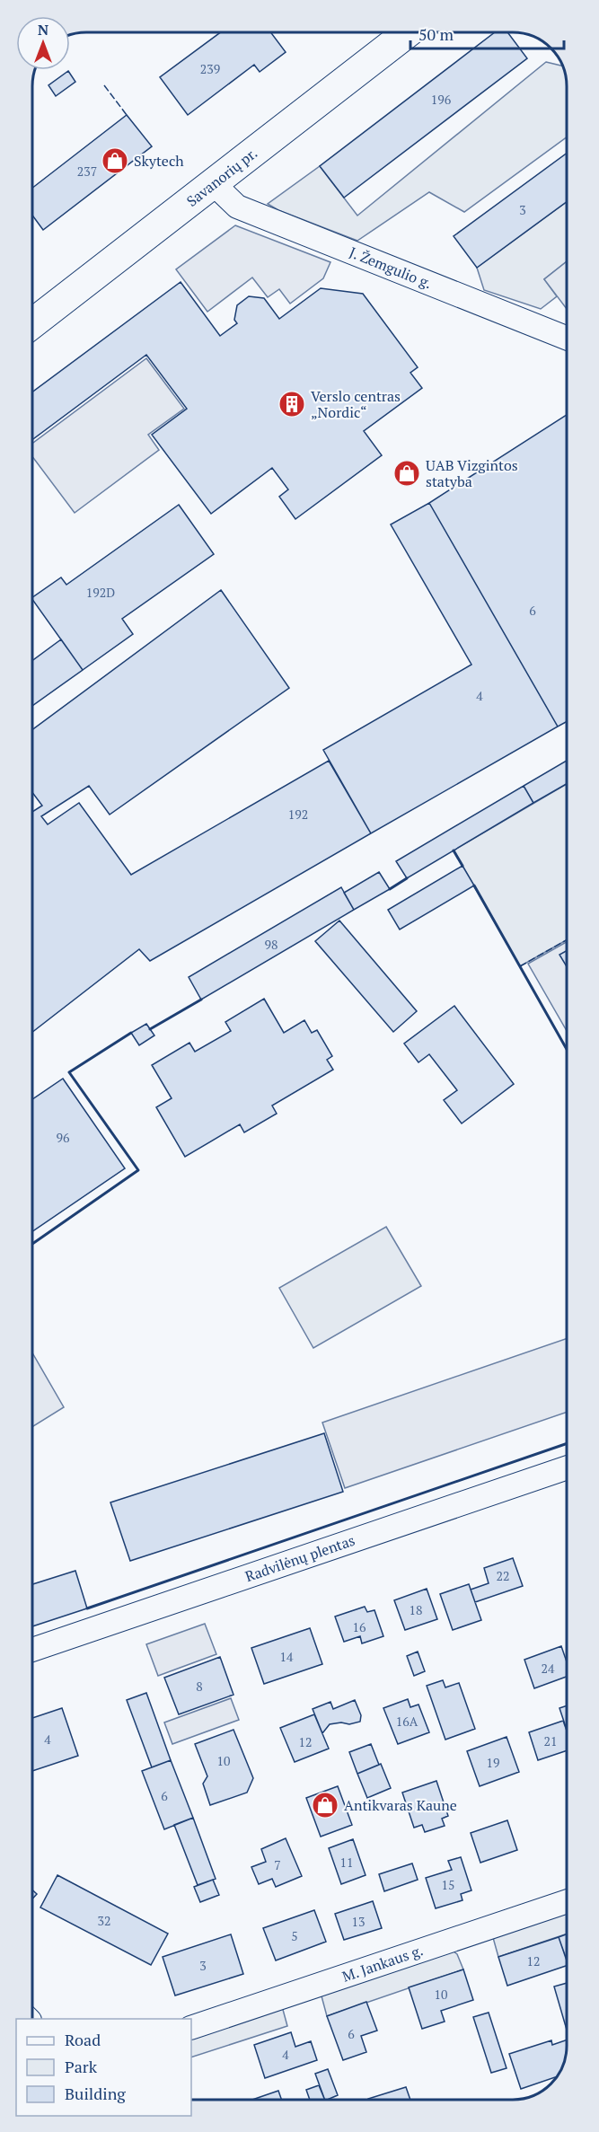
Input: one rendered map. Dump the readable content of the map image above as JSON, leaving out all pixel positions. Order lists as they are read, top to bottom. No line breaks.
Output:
{"streets":{"main road":["Savanorių pr."],"street":["J. Žemgulio g.","Radvilėnų plentas","M. Jankaus g."]},"crossings":[["Savanorių pr.","J. Žemgulio g."]],"places":{"shop":["Skytech","UAB Vizgintos statyba","Antikvaras Kaune"],"building":["Verslo centras „Nordic“"]},"house_numbers":["239","196","237","3","192D","6","4","192","98","96","22","18","16","14","24","8","16A","4","21","12","10","19","6","11","7","15","32","13","5","12","3","10","6","4"],"legend":["Road","Park","Building"],"scale_bar":"50 m","north":"top"}
